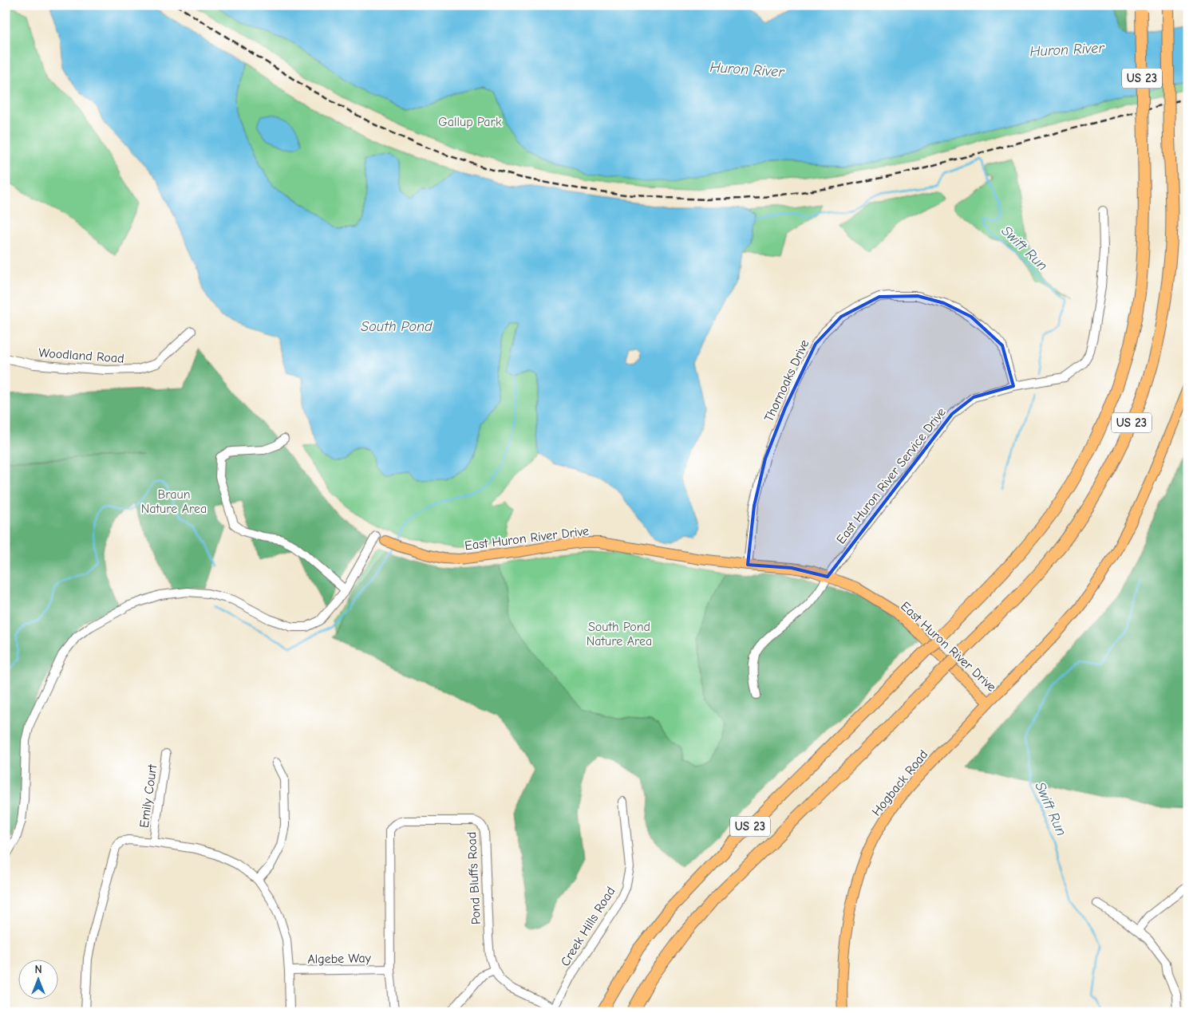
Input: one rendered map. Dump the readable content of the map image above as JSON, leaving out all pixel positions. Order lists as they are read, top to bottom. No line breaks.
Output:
{"streets":{"highway":["US 23"],"main road":["East Huron River Drive","Hogback Road"],"street":["Woodland Road","Thornoaks Drive","East Huron River Service Drive","Emily Court","Pond Bluffs Road","Creek Hills Road","Algebe Way"]},"crossings":[["Thornoaks Drive","East Huron River Service Drive"],["Thornoaks Drive","East Huron River Drive"],["East Huron River Service Drive","East Huron River Drive"],["East Huron River Drive","Hogback Road"],["Pond Bluffs Road","Creek Hills Road"],["Pond Bluffs Road","Algebe Way"]],"water":["Huron River","Swift Run","South Pond"],"parks":["Gallup Park","Braun Nature Area","South Pond Nature Area"],"north":"top"}
